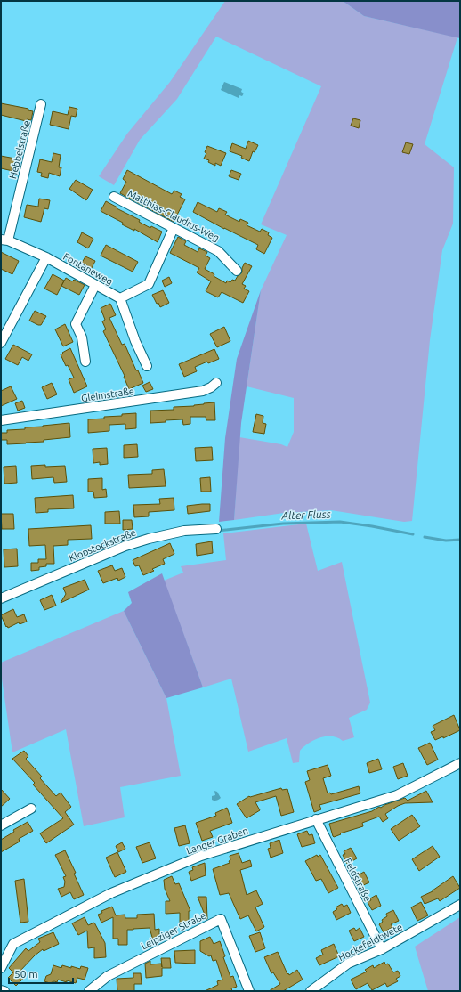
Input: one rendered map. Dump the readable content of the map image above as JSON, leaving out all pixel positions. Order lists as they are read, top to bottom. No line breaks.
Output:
{"streets":{"street":["Hebbelstraße","Matthias-Claudius-Weg","Fontaneweg","Gleimstraße","Klopstockstraße","Langer Graben","Feldstraße","Leipziger Straße","Hockefeldtwete"]},"crossings":[["Hebbelstraße","Fontaneweg"],["Langer Graben","Feldstraße"],["Feldstraße","Hockefeldtwete"]],"water":["Alter Fluss"],"scale_bar":"50 m"}
